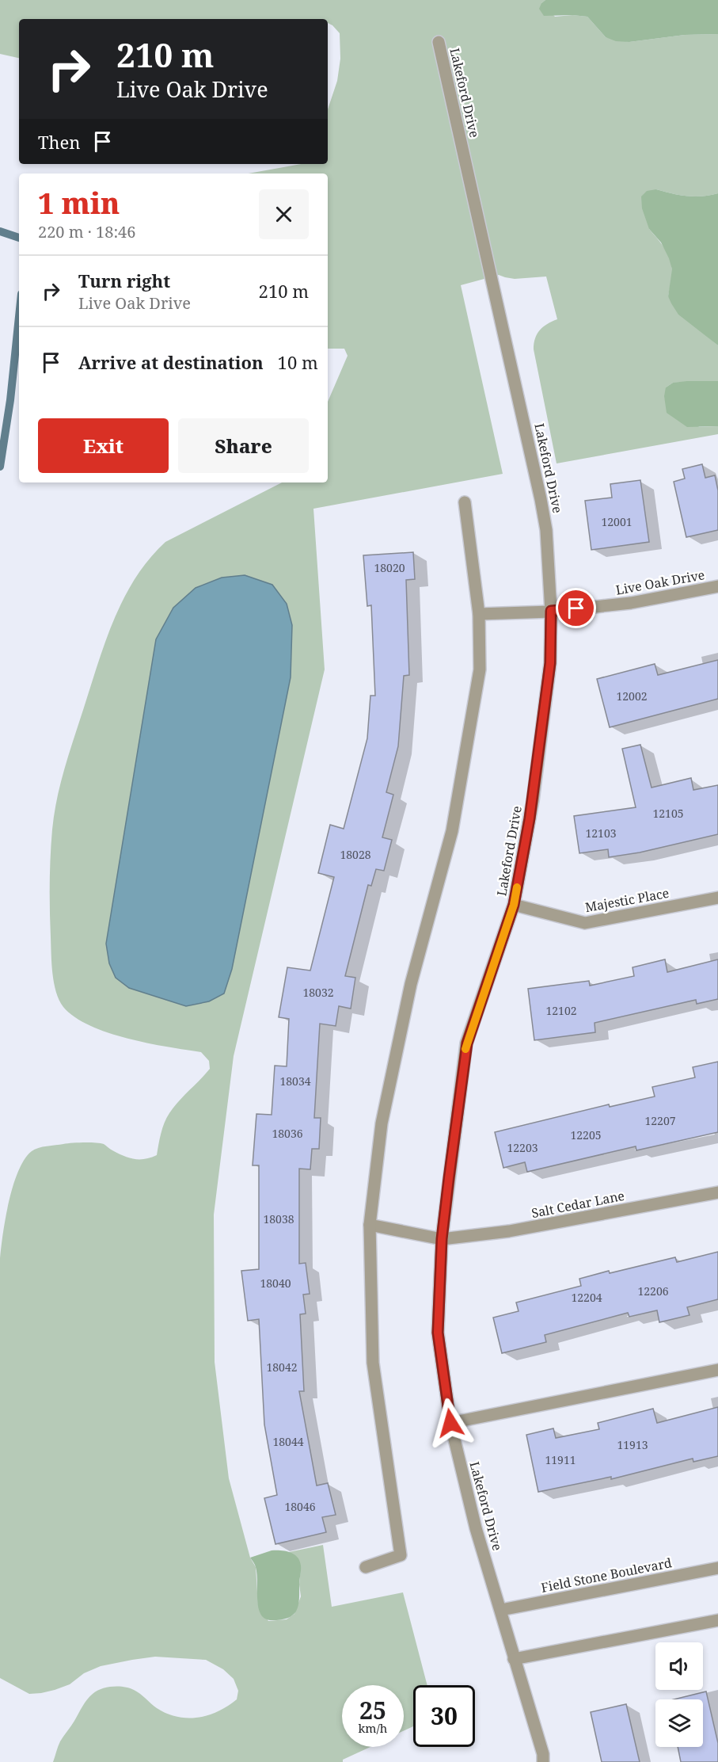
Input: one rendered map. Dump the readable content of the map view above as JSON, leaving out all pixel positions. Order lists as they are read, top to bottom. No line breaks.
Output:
{"streets":{"street":["Lakeford Drive","Live Oak Drive","Majestic Place","Salt Cedar Lane","Field Stone Boulevard"]},"crossings":[["Lakeford Drive","Live Oak Drive"],["Lakeford Drive","Majestic Place"],["Lakeford Drive","Salt Cedar Lane"],["Lakeford Drive","Field Stone Boulevard"]],"house_numbers":["12001","18020","12002","12105","12103","18028","18032","12102","18034","12207","18036","12205","12203","18038","18040","12206","12204","18042","18044","11913","11911","18046"],"page":{"turn":["210 m","Live Oak Drive"],"then":"Then","heading":["1 min","220 m · 18:46"],"list":[{"name":"Turn right","note":"Live Oak Drive","value":"210 m"},{"name":"Arrive at destination","value":"10 m"}],"buttons":["Exit","Share"],"speed":"25 km/h","limit":"30"}}
